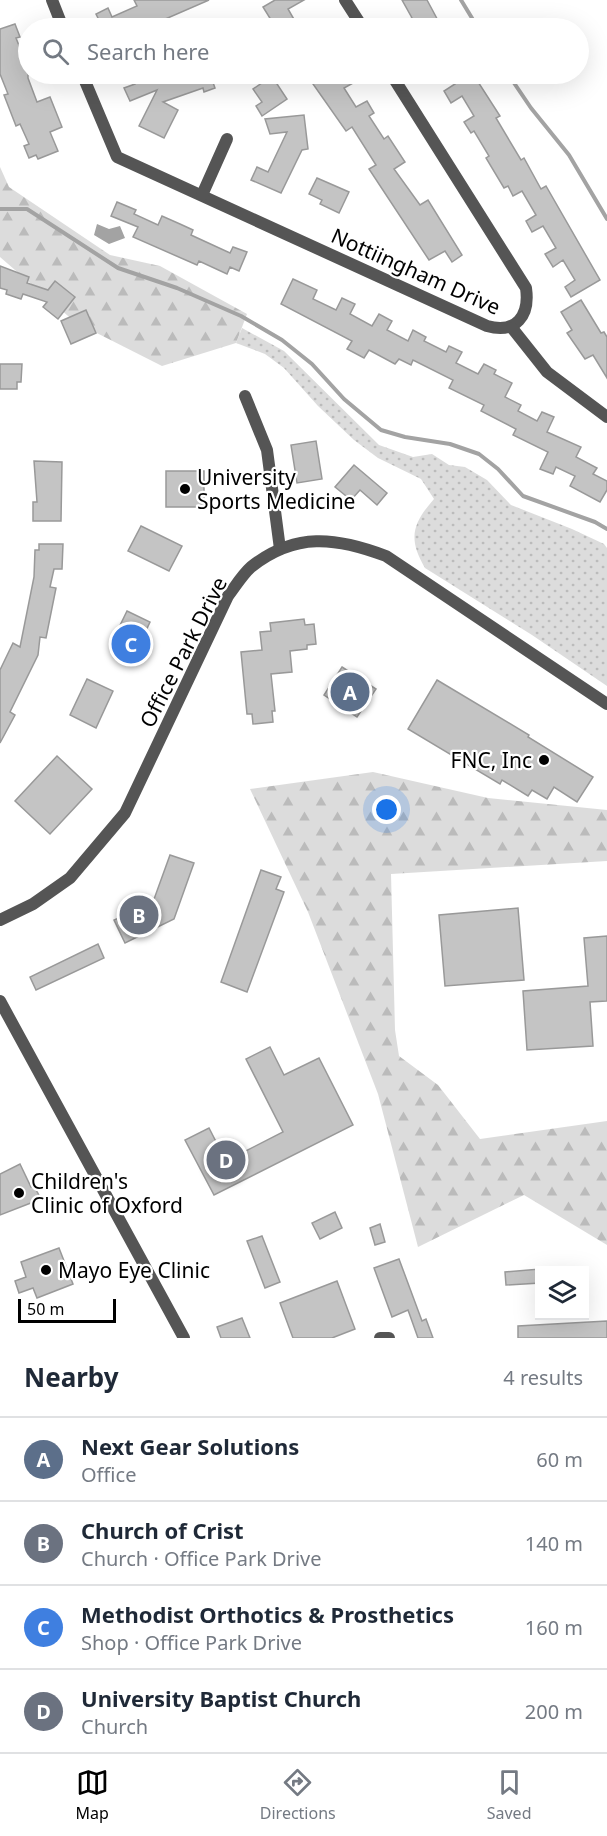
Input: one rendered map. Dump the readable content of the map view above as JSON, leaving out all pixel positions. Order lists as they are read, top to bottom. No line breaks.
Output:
{"streets":{"street":["Nottiingham Drive","Office Park Drive"]},"places":["University Sports Medicine","FNC, Inc","Children's Clinic of Oxford","Mayo Eye Clinic"],"scale_bar":"50 m","page":{"search":"Search here","pins":["C","A","B","D"],"scale":"50 m","heading":["Nearby","4 results"],"list":[{"mark":"A","name":"Next Gear Solutions","note":"Office","value":"60 m"},{"mark":"B","name":"Church of Crist","note":"Church · Office Park Drive","value":"140 m"},{"mark":"C","name":"Methodist Orthotics & Prosthetics","note":"Shop · Office Park Drive","value":"160 m"},{"mark":"D","name":"University Baptist Church","note":"Church","value":"200 m"}],"nav":["Map","Directions","Saved"]}}
